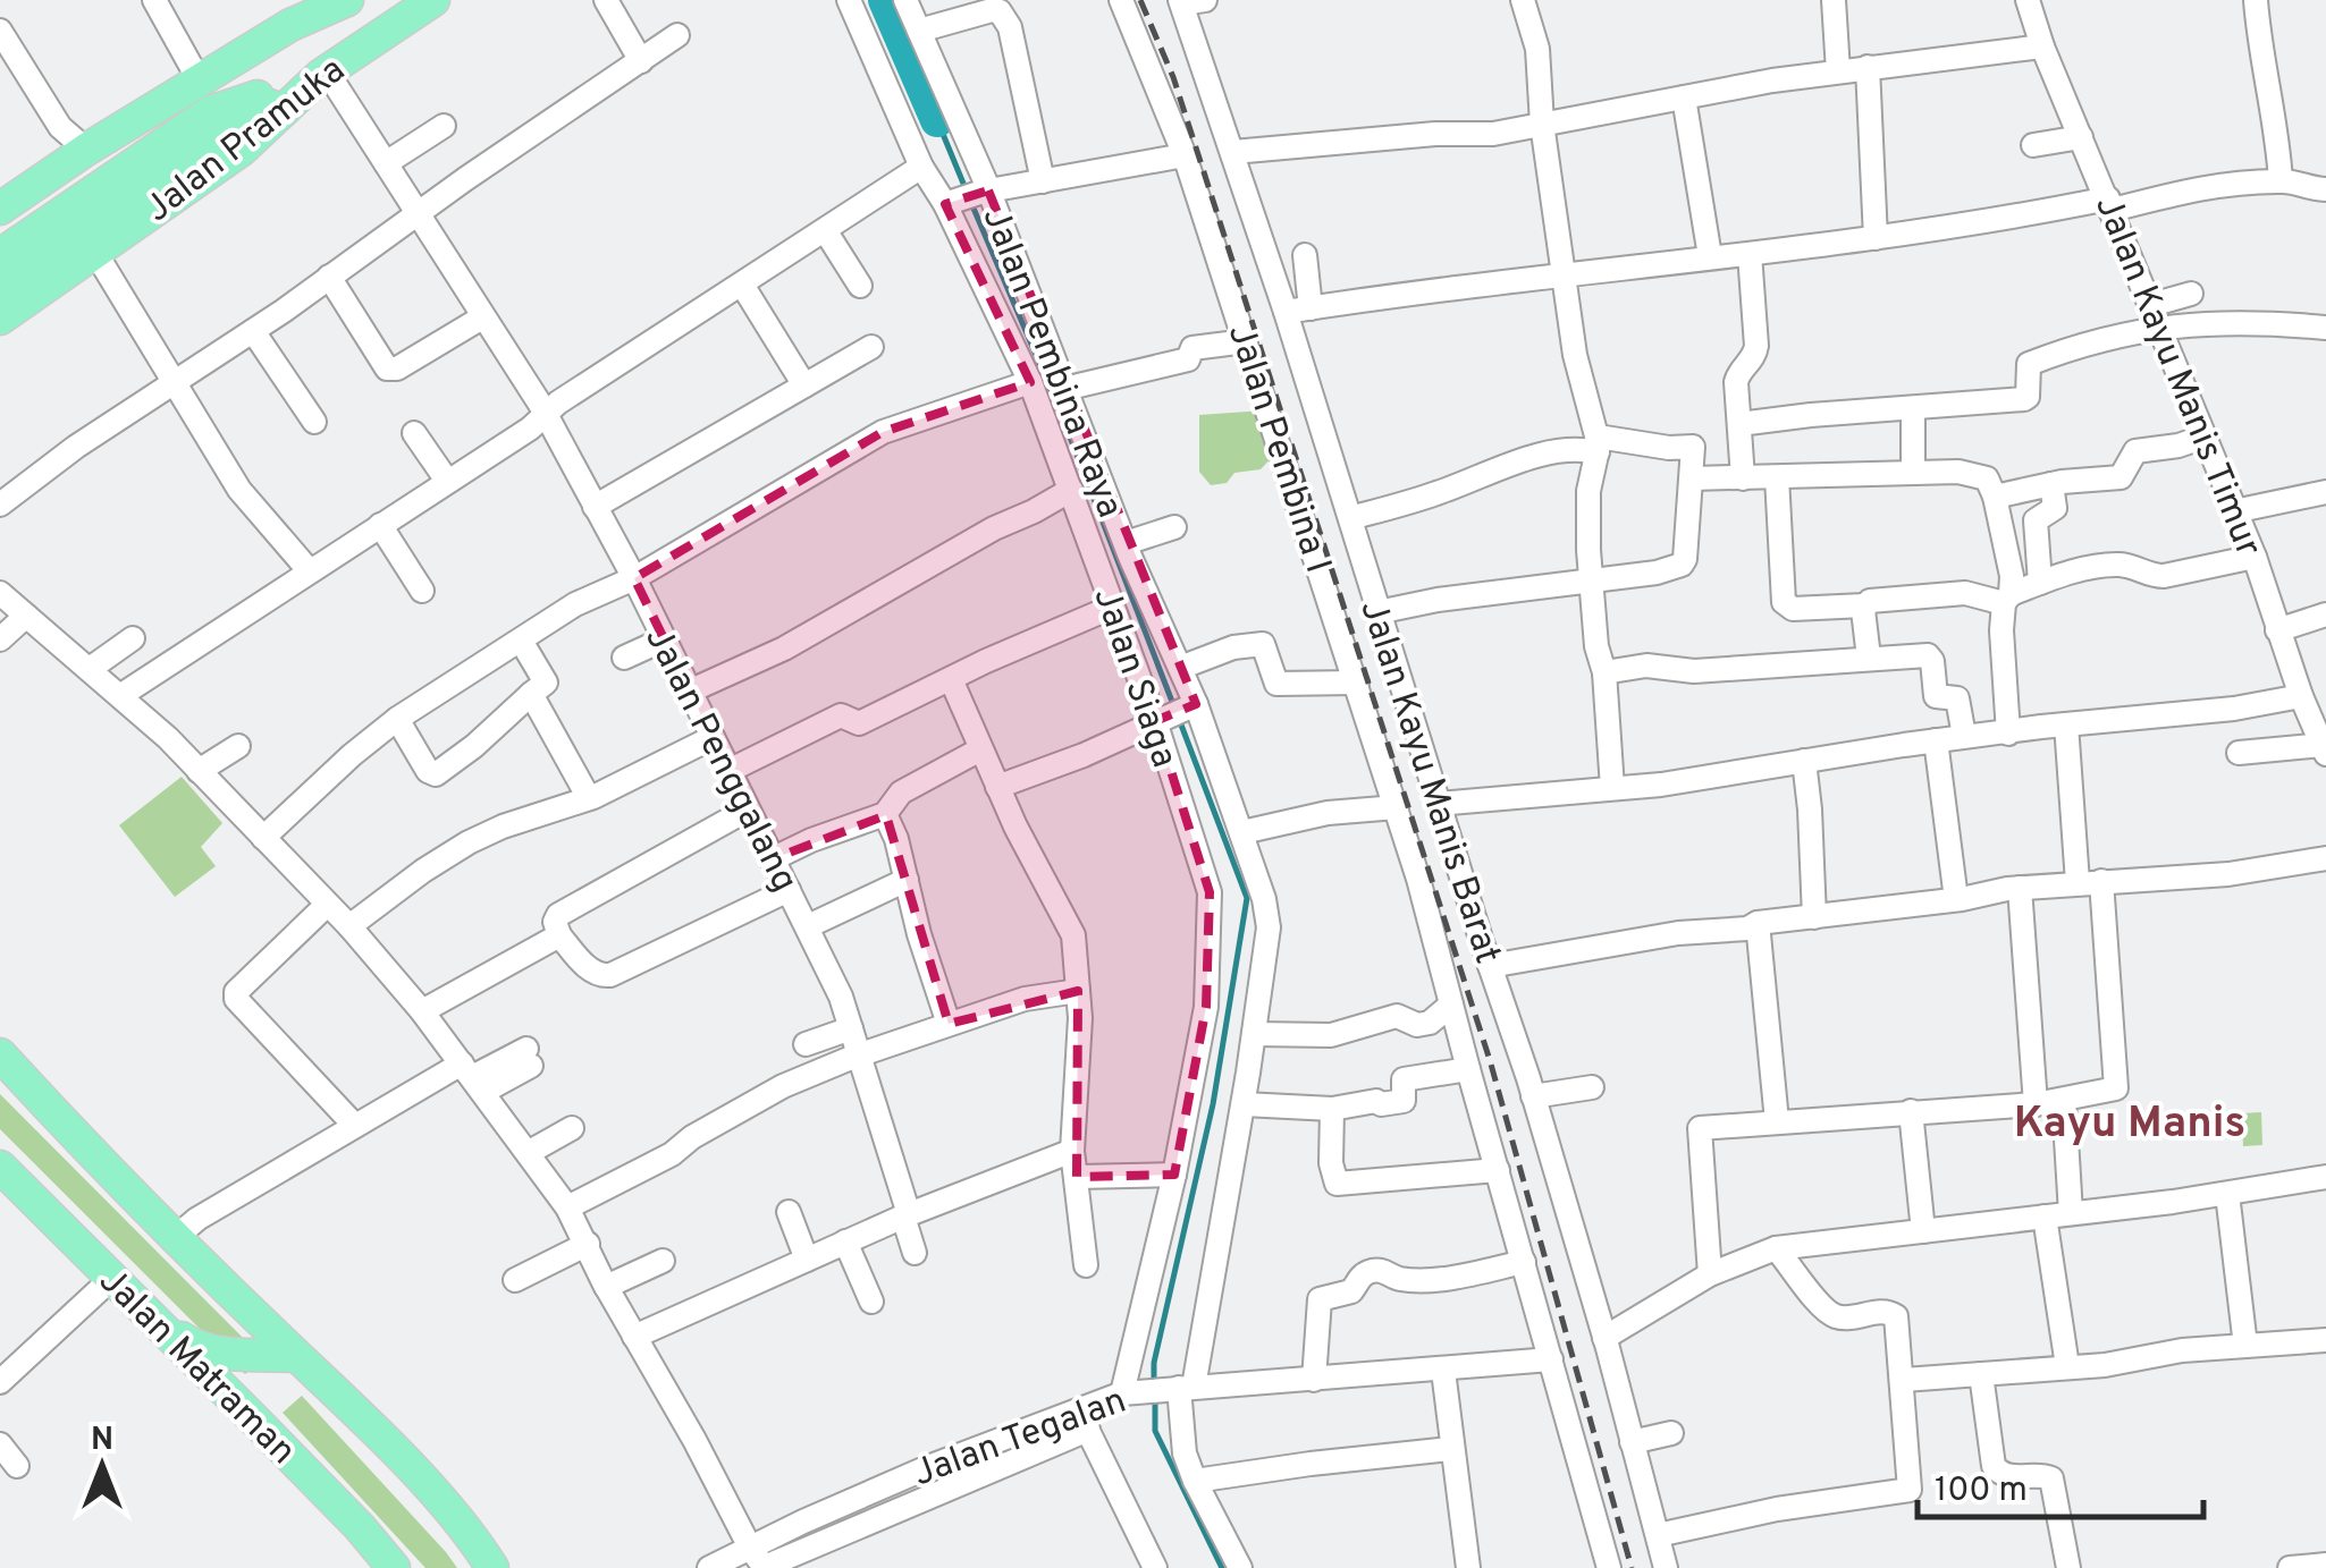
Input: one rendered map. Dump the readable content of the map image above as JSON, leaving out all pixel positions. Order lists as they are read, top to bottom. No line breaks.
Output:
{"streets":{"main road":["Jalan Pramuka","Jalan Matraman"],"street":["Jalan Pembina Raya","Jalan Kayu Manis Timur","Jalan Pembina I","Jalan Siaga","Jalan Penggalang","Jalan Kayu Manis Barat","Jalan Tegalan"]},"crossings":[["Jalan Pramuka","Jalan Penggalang"],["Jalan Pembina Raya","Jalan Siaga"],["Jalan Pembina Raya","Jalan Tegalan"],["Jalan Pembina I","Jalan Tegalan"],["Jalan Siaga","Jalan Tegalan"]],"districts":["Kayu Manis"],"scale_bar":"100 m","north":"top"}
